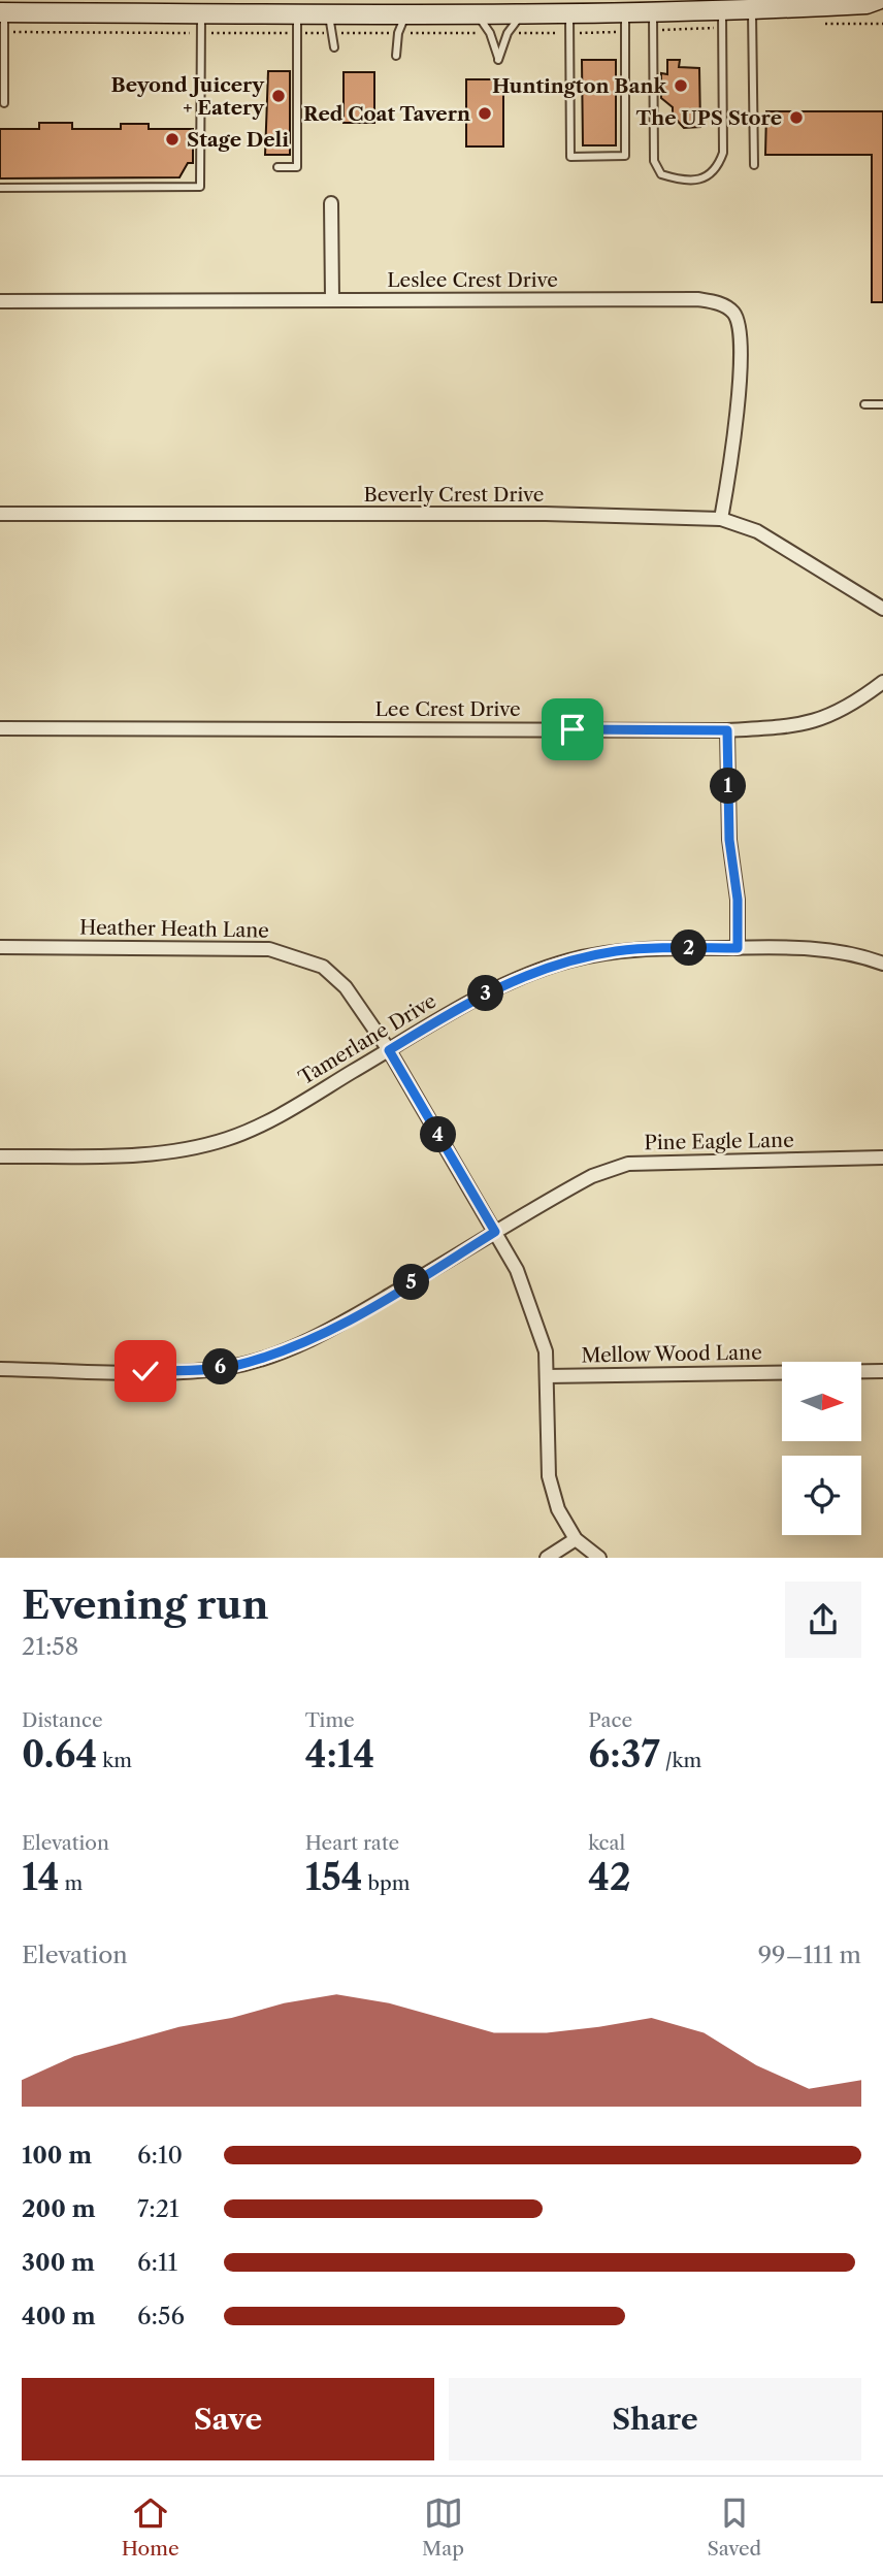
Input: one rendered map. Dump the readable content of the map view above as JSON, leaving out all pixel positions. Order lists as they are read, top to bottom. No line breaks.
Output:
{"streets":{"street":["Leslee Crest Drive","Beverly Crest Drive","Lee Crest Drive","Heather Heath Lane","Tamerlane Drive","Pine Eagle Lane","Mellow Wood Lane"]},"crossings":[["Leslee Crest Drive","Beverly Crest Drive"],["Heather Heath Lane","Tamerlane Drive"],["Heather Heath Lane","Pine Eagle Lane"],["Heather Heath Lane","Mellow Wood Lane"]],"places":["Huntington Bank","Beyond Juicery + Eatery","Red Coat Tavern","The UPS Store","Stage Deli"],"north":"right","page":{"pins":["1","2","3","4","5","6"],"heading":["Evening run","21:58"],"stats":[["Distance","0.64 km"],["Time","4:14"],["Pace","6:37 /km"],["Elevation","14 m"],["Heart rate","154 bpm"],["kcal","42"]],"chart":["Elevation","99–111 m"],"list":[{"name":"100 m","note":"6:10"},{"name":"200 m","note":"7:21"},{"name":"300 m","note":"6:11"},{"name":"400 m","note":"6:56"}],"buttons":["Save","Share"],"tabs":["Home","Map","Saved"]}}
